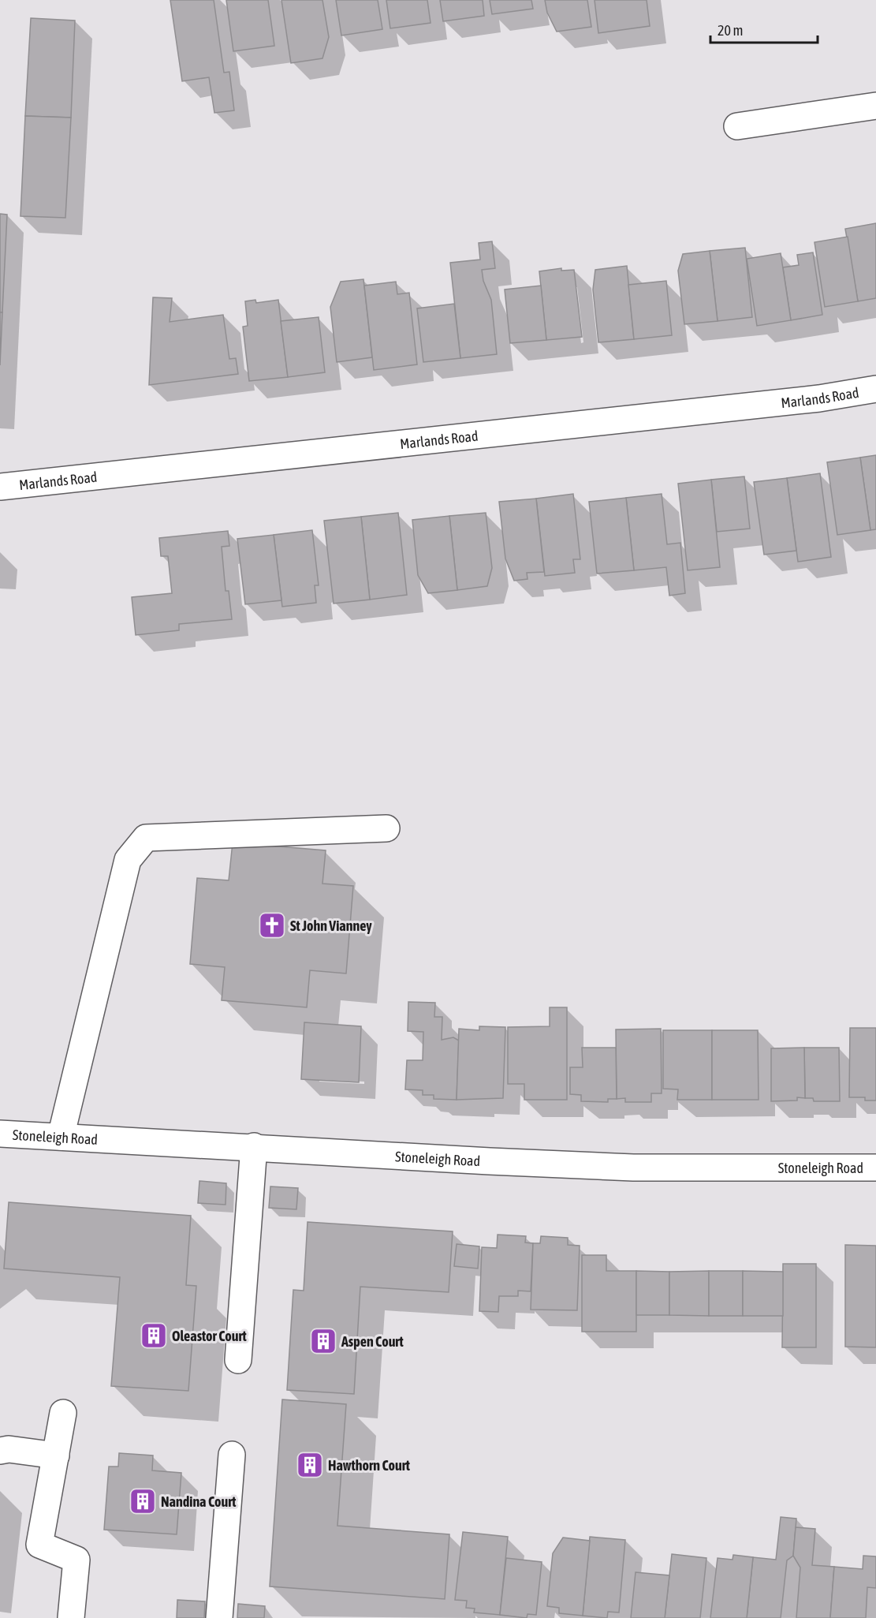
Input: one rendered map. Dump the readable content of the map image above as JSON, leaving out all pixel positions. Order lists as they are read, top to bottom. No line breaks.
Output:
{"streets":{"street":["Marlands Road","Stoneleigh Road"]},"places":{"church":["St John Vianney"],"building":["Oleastor Court","Aspen Court","Hawthorn Court","Nandina Court"]},"scale_bar":"20 m"}
